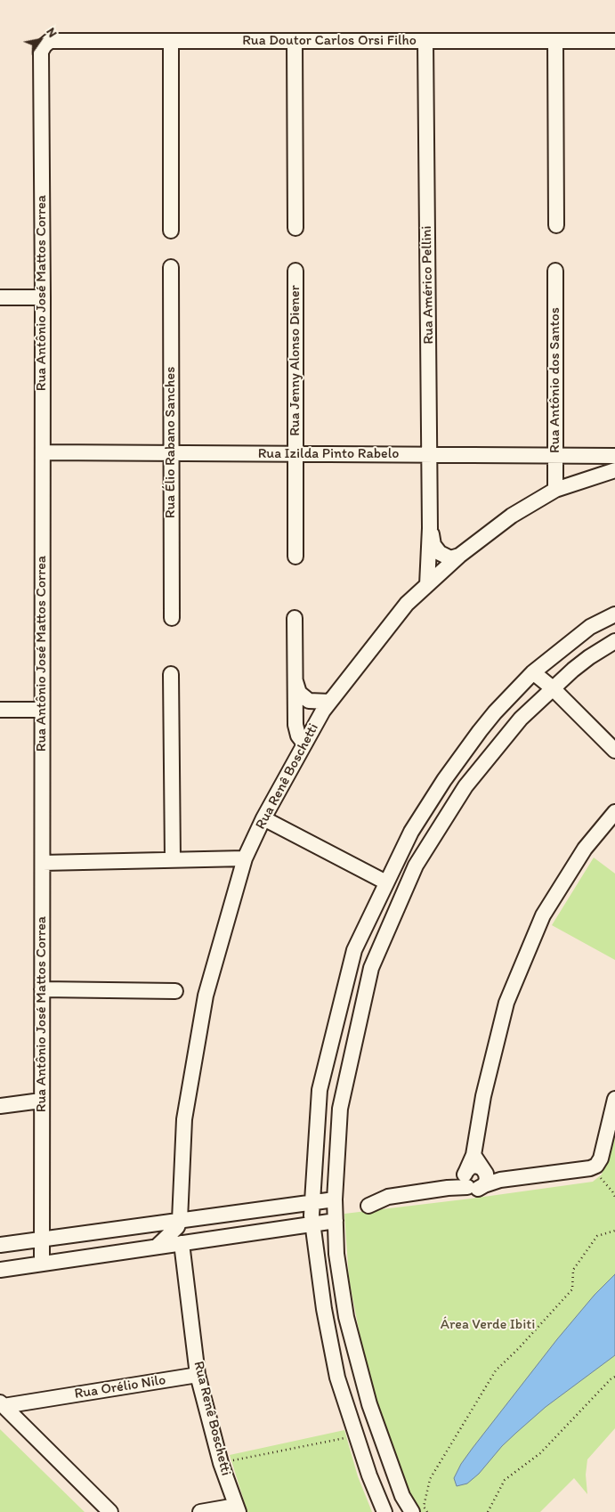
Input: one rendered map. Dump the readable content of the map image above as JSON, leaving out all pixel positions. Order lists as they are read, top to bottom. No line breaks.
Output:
{"streets":{"street":["Rua Doutor Carlos Orsi Filho","Rua Américo Pellini","Rua Antônio José Mattos Correa","Rua Jenny Alonso Diener","Rua Antônio dos Santos","Rua Élio Rabano Sanches","Rua Izilda Pinto Rabelo","Rua Renê Boschetti","Rua Orélio Nilo"]},"crossings":[["Rua Doutor Carlos Orsi Filho","Rua Américo Pellini"],["Rua Doutor Carlos Orsi Filho","Rua Antônio José Mattos Correa"],["Rua Américo Pellini","Rua Izilda Pinto Rabelo"],["Rua Américo Pellini","Rua Renê Boschetti"],["Rua Antônio José Mattos Correa","Rua Izilda Pinto Rabelo"],["Rua Jenny Alonso Diener","Rua Izilda Pinto Rabelo"],["Rua Antônio dos Santos","Rua Izilda Pinto Rabelo"],["Rua Antônio dos Santos","Rua Renê Boschetti"],["Rua Élio Rabano Sanches","Rua Izilda Pinto Rabelo"],["Rua Renê Boschetti","Rua Orélio Nilo"]],"parks":["Área Verde Ibiti"],"north":"top right"}
